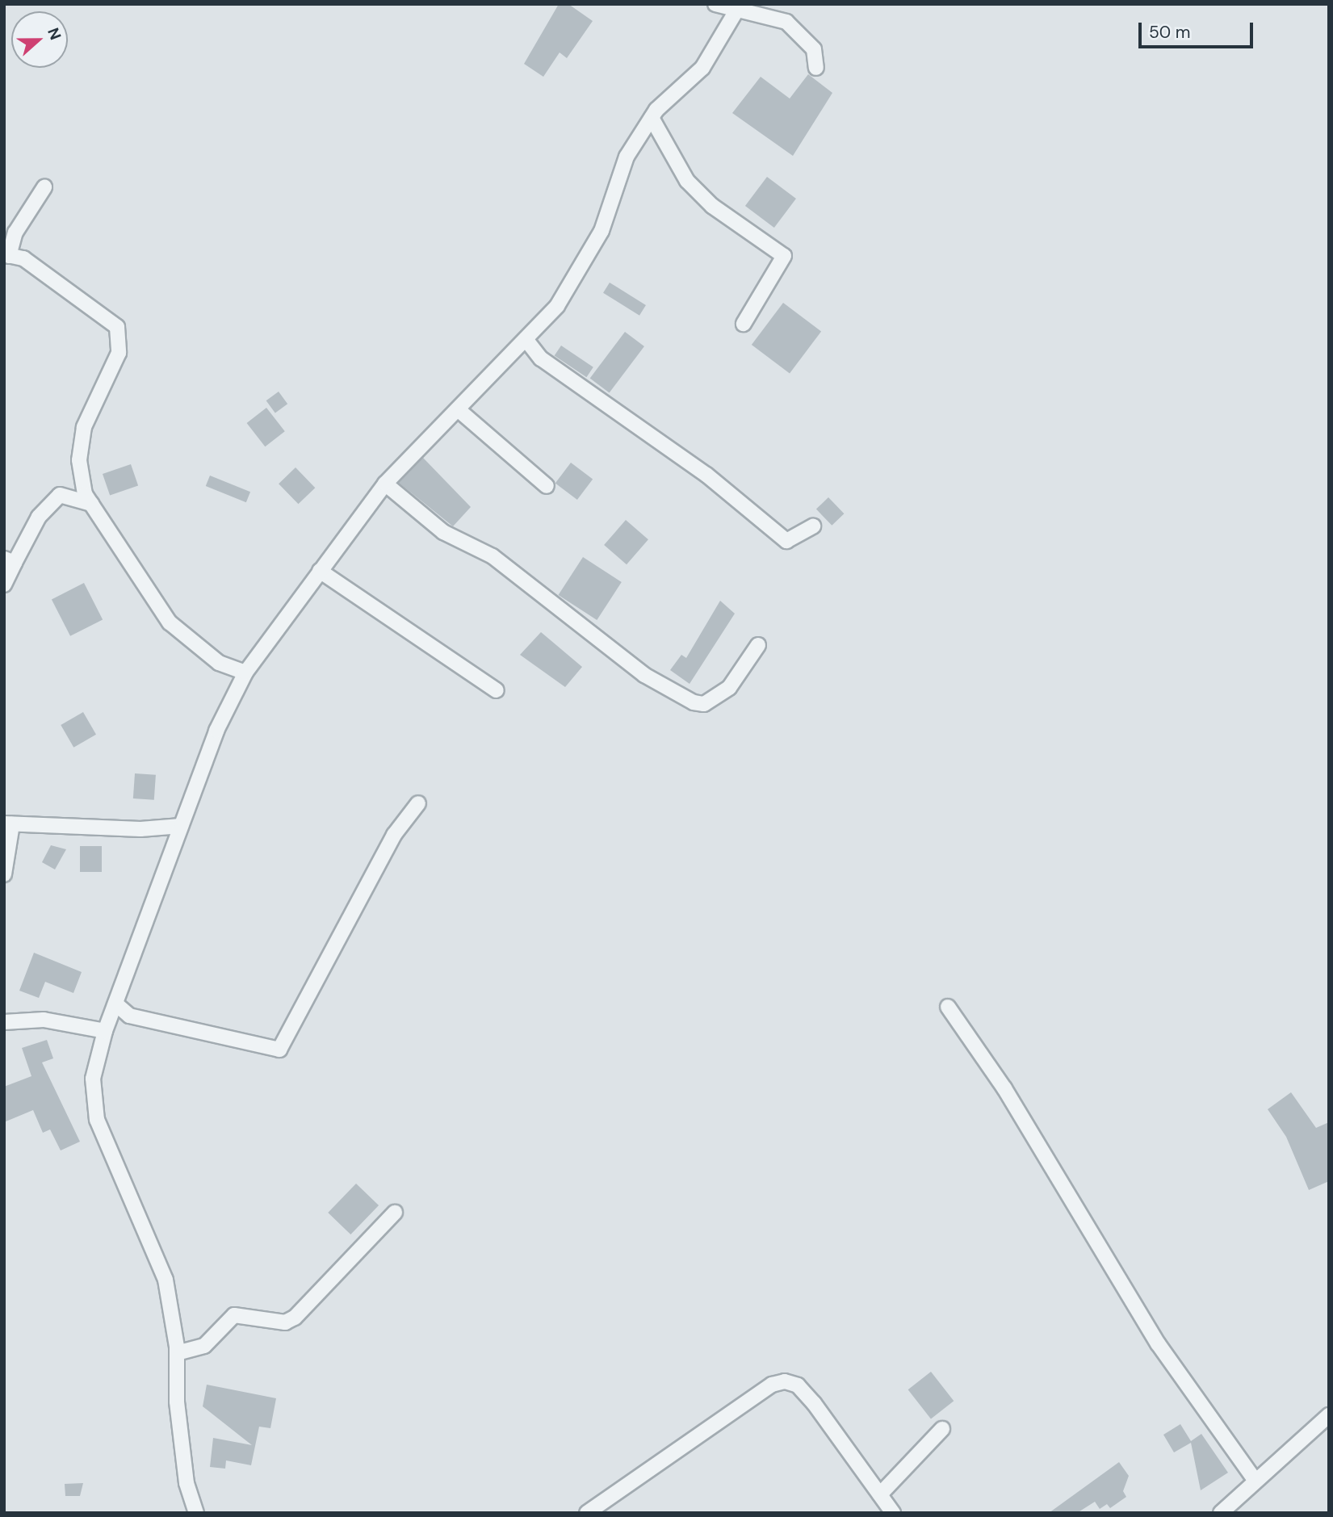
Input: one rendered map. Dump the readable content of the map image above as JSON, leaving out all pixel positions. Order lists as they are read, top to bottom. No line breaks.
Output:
{"scale_bar":"50 m","north":"right"}
